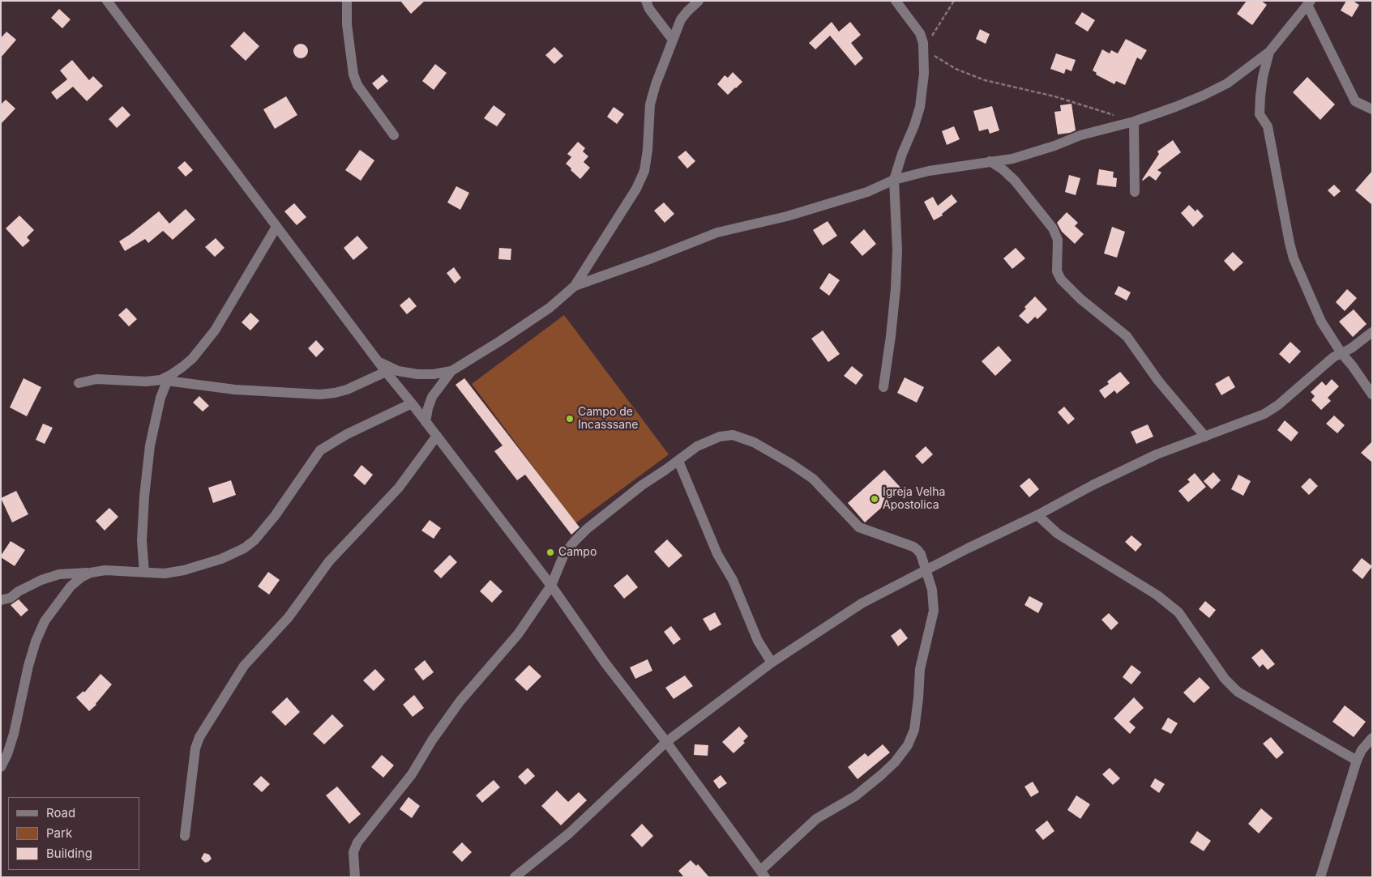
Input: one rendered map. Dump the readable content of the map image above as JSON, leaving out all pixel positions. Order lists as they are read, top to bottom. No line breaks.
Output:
{"places":["Campo de Incasssane","Igreja Velha Apostolica","Campo"],"legend":["Road","Park","Building"]}
